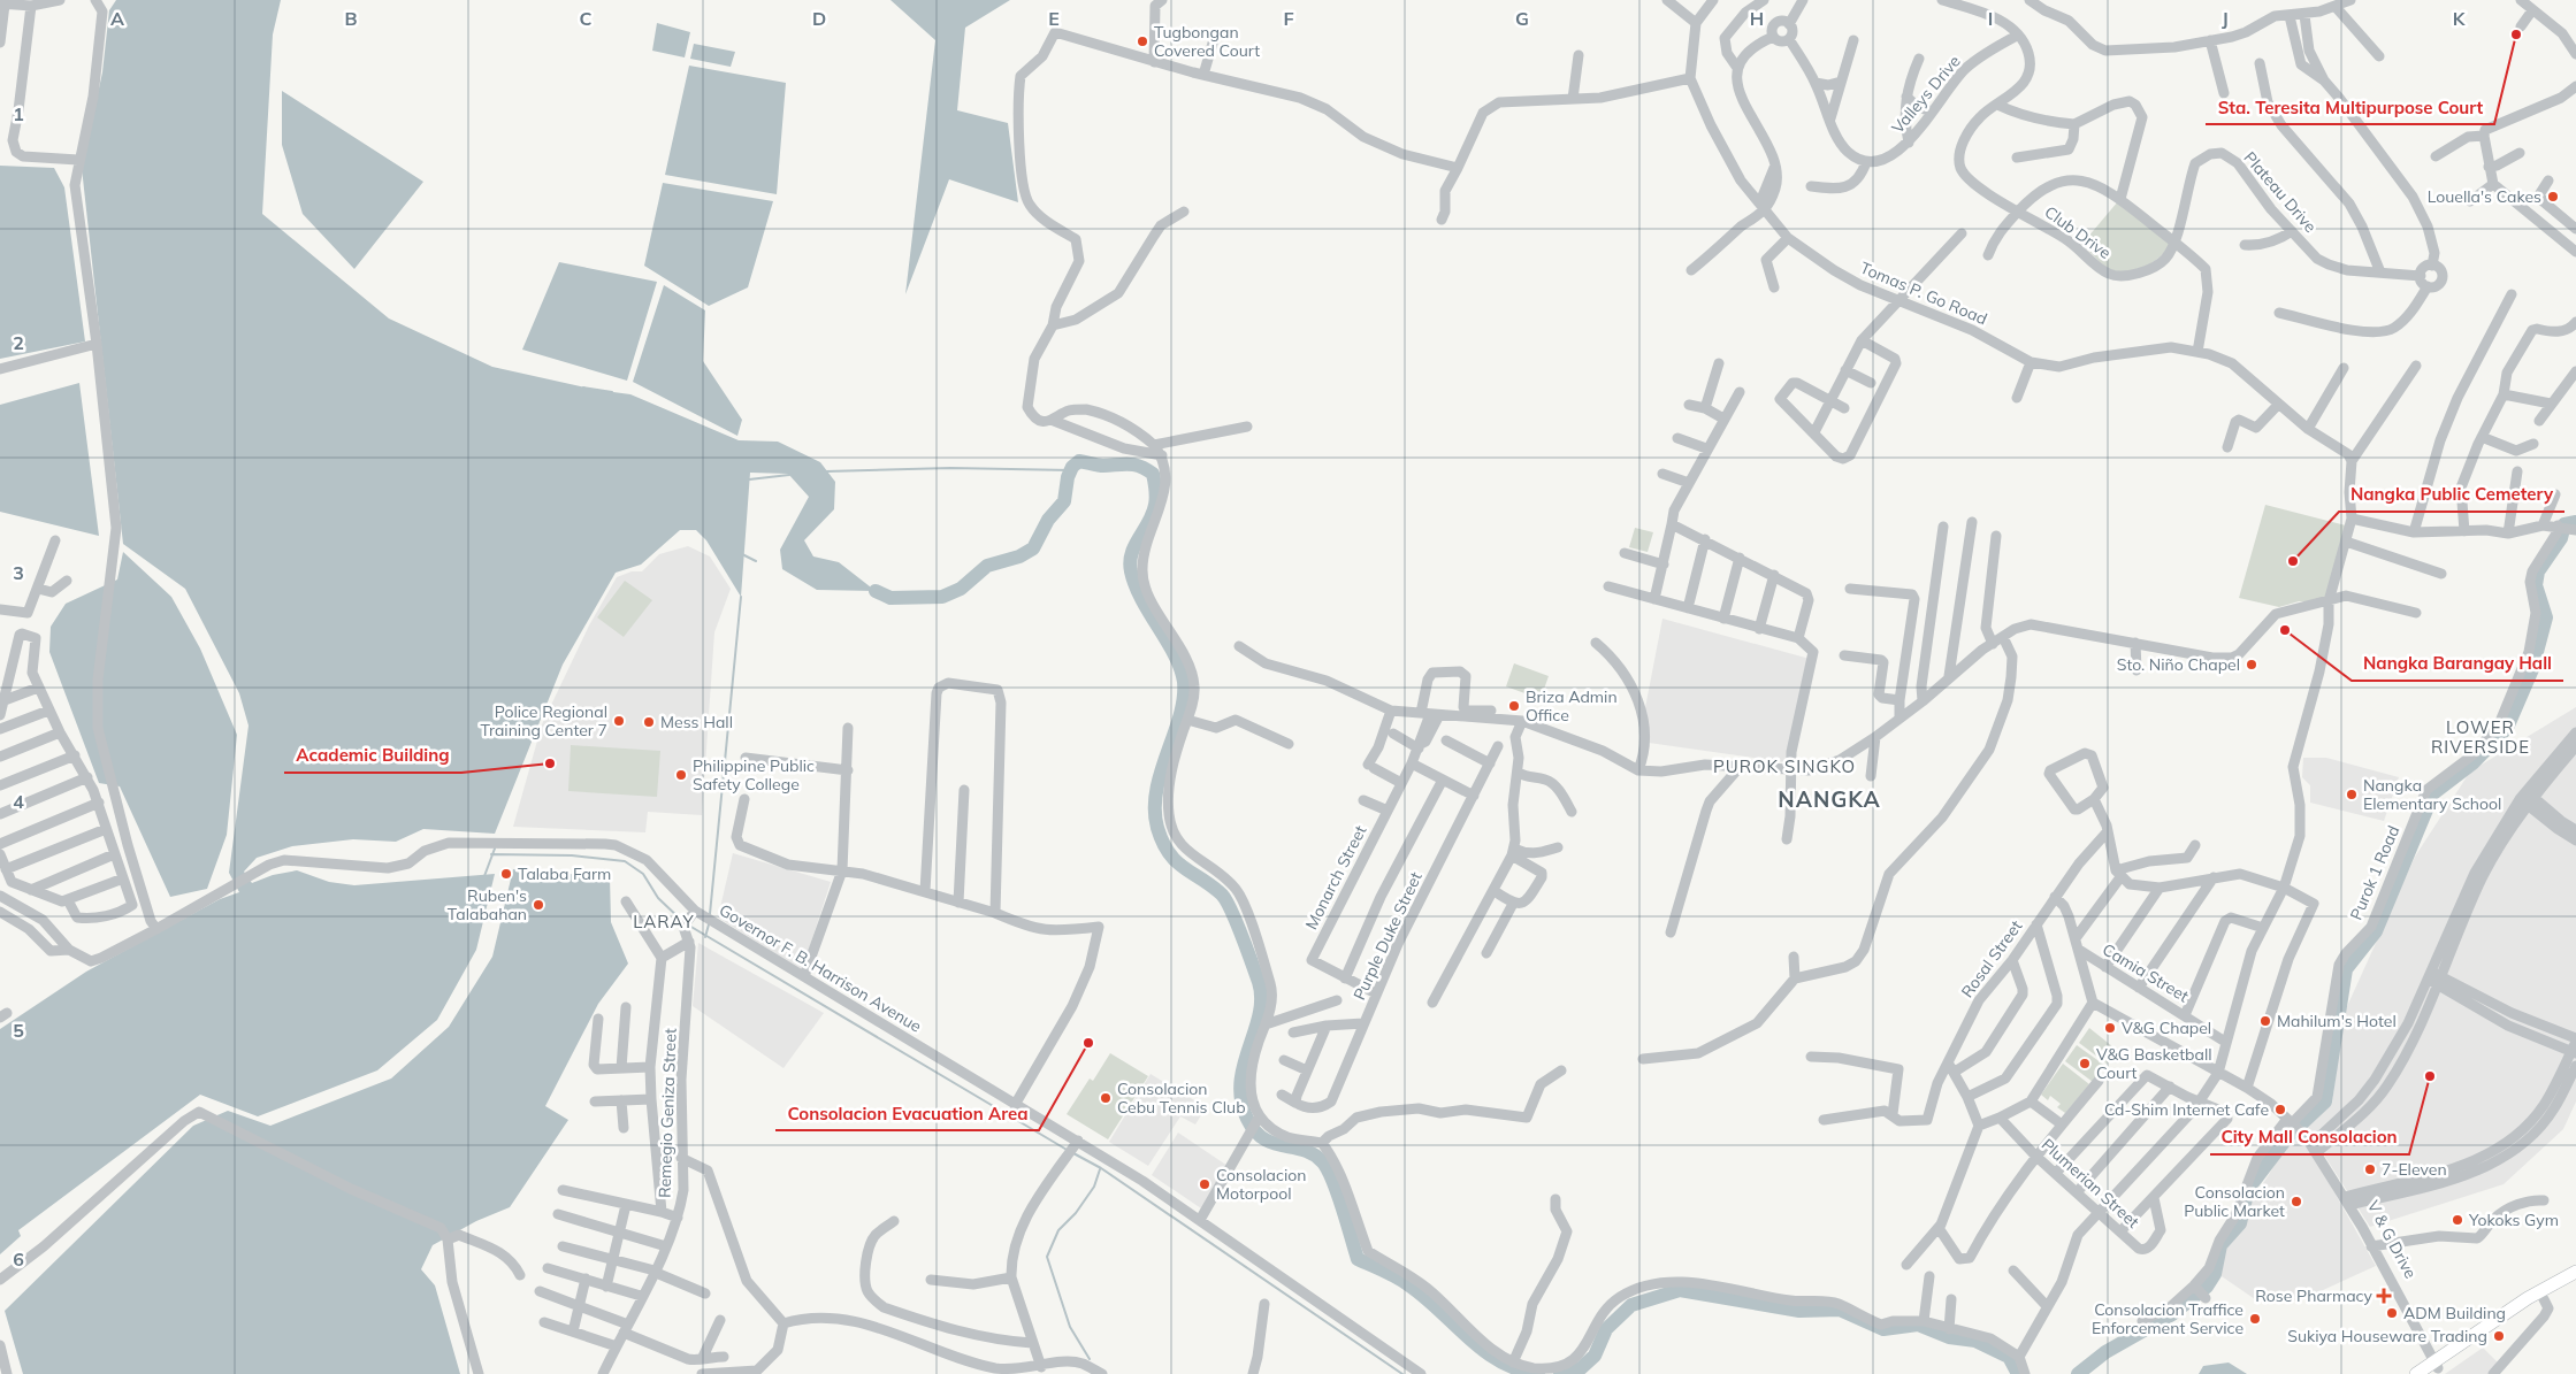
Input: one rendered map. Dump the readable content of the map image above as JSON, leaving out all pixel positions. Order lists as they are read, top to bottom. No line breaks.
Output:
{"streets":{"street":["Valleys Drive","Plateau Drive","Club Drive","Tomas P. Go Road","Purok 1 Road","Monarch Street","Purple Duke Street","Rosal Street","Governor F. B. Harrison Avenue","Camia Street","Remegio Geniza Street","Plumerian Street","V & G Drive"]},"crossings":[["Valleys Drive","Club Drive"],["Plateau Drive","Club Drive"],["Purok 1 Road","V & G Drive"],["Monarch Street","Purple Duke Street"],["Governor F. B. Harrison Avenue","Remegio Geniza Street"]],"districts":["LOWER RIVERSIDE","PUROK SINGKO","NANGKA","LARAY"],"places":{"other":["Sta. Teresita Multipurpose Court","Tugbongan Covered Court","Louella's Cakes","Nangka Public Cemetery","Nangka Barangay Hall","Sto. Niño Chapel","Briza Admin Office","Police Regional Training Center 7","Mess Hall","Academic Building","Philippine Public Safety College","Nangka Elementary School","Talaba Farm","Ruben's Talabahan","Mahilum's Hotel","V&G Chapel","Consolacion Evacuation Area","V&G Basketball Court","City Mall Consolacion","Consolacion Cebu Tennis Club","Cd-Shim Internet Cafe","7-Eleven","Consolacion Motorpool","Consolacion Public Market","Yokoks Gym","ADM Building","Consolacion Traffice Enforcement Service","Sukiya Houseware Trading"],"health":["Rose Pharmacy"]},"grid":{"columns":["A","B","C","D","E","F","G","H","I","J","K"],"rows":["1","2","3","4","5","6"]}}
